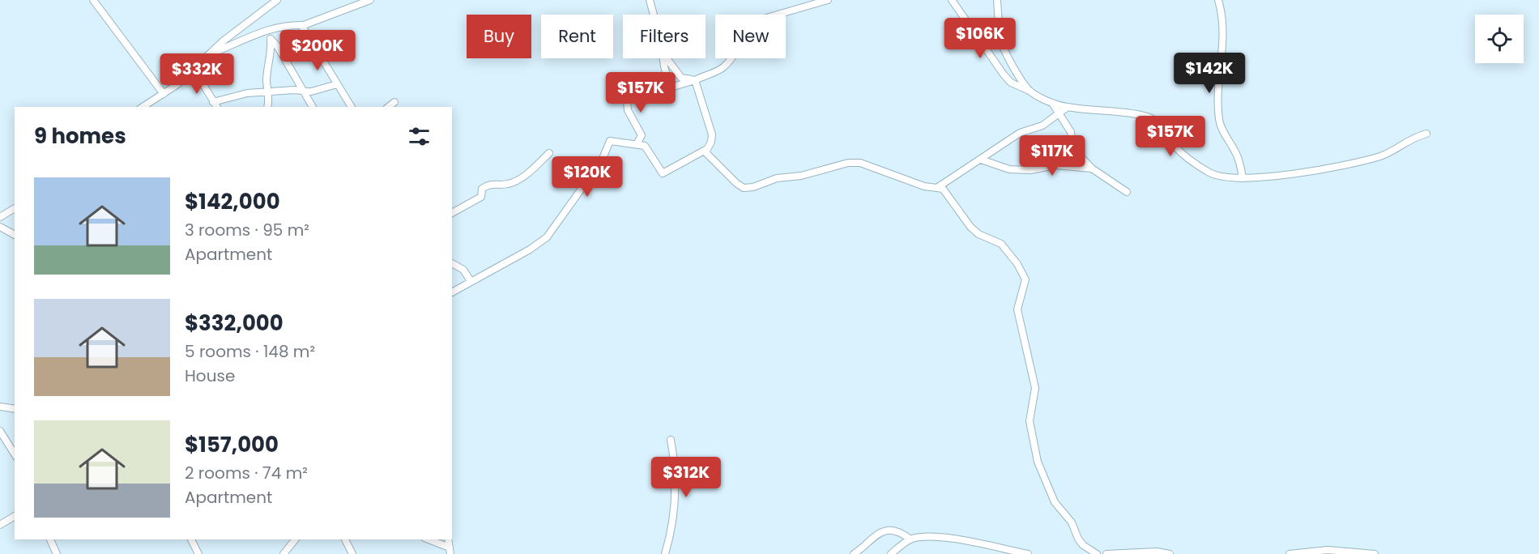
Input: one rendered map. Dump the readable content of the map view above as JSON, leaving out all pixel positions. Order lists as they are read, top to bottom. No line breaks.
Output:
{"page":{"chip":["Buy","Rent","Filters","New"],"price":["$106K","$200K","$142K","$332K","$157K","$157K","$117K","$120K","$312K"],"heading":"9 homes","list":[{"name":"$142,000","note":"3 rooms · 95 m² · Apartment"},{"name":"$332,000","note":"5 rooms · 148 m² · House"},{"name":"$157,000","note":"2 rooms · 74 m² · Apartment"}]}}
